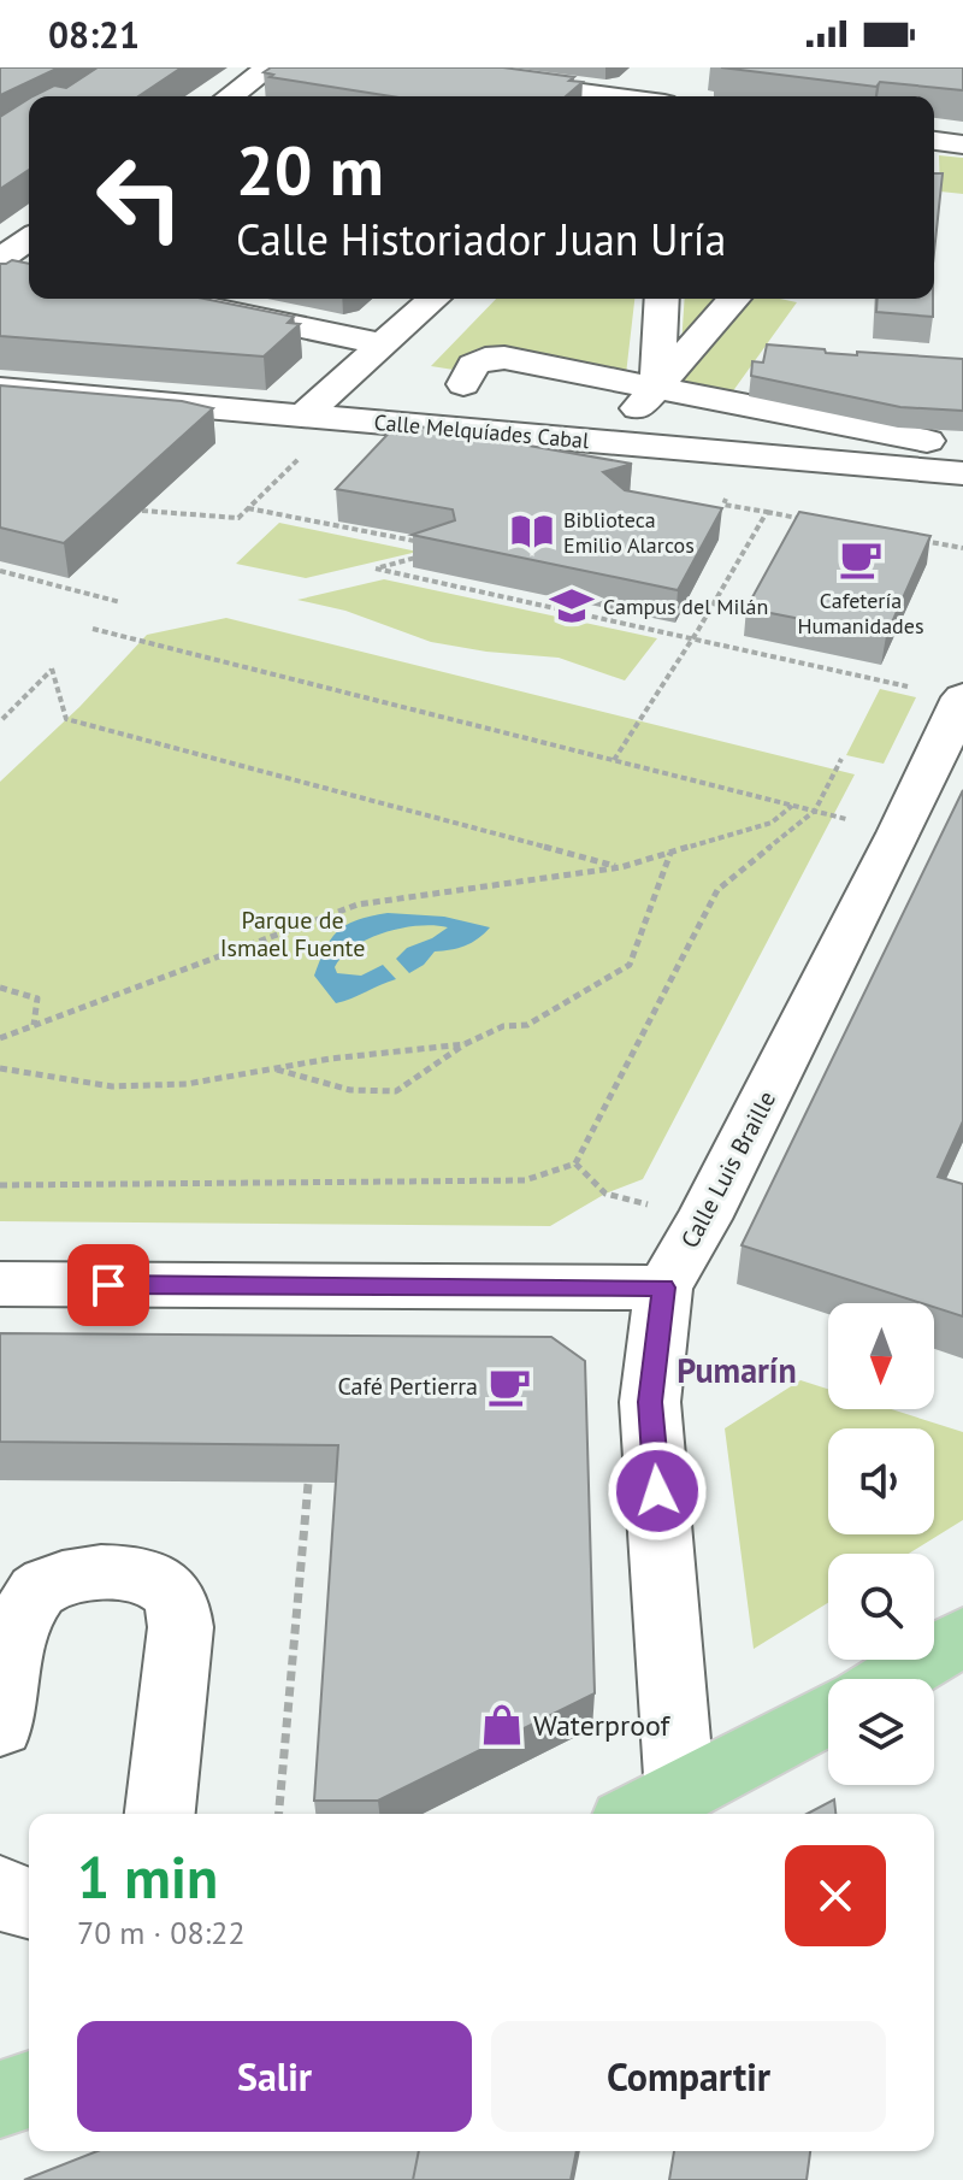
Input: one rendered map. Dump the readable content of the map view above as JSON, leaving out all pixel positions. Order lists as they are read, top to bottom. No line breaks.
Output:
{"streets":{"street":["Calle Melquíades Cabal","Calle Luis Braille"]},"districts":["Pumarín"],"parks":["Parque de Ismael Fuente"],"places":{"library":["Biblioteca Emilio Alarcos"],"cafe":["Cafetería Humanidades","Café Pertierra"],"school or university":["Campus del Milán"],"shop":["Waterproof"]},"north":"bottom","page":{"status":"08:21","turn":["20 m","Calle Historiador Juan Uría"],"heading":["1 min","70 m · 08:22"],"buttons":["Salir","Compartir"]}}
